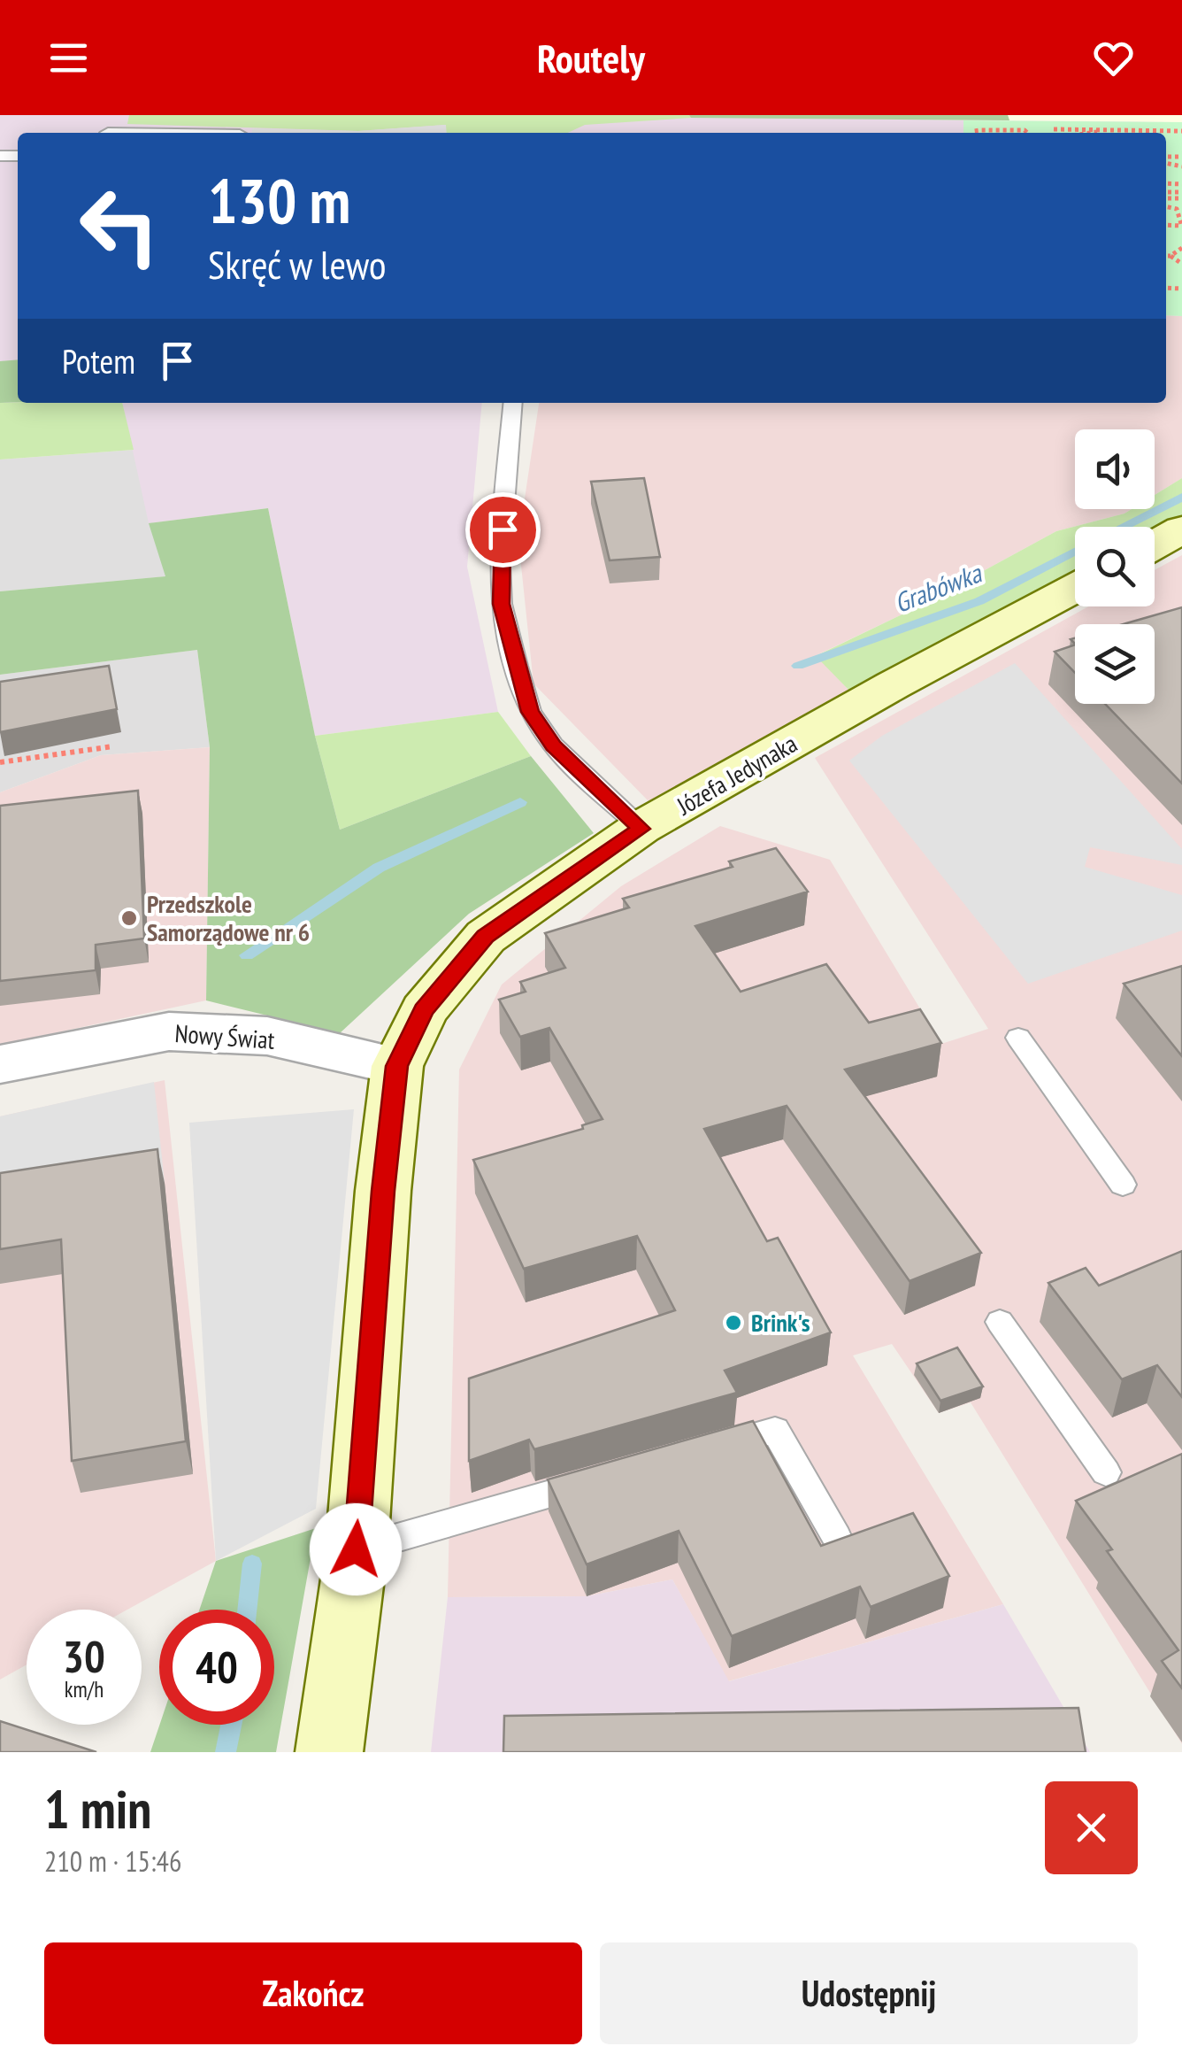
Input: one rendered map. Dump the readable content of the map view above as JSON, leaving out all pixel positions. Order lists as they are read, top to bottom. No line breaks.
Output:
{"streets":{"street":["Józefa Jedynaka","Nowy Świat"]},"crossings":[["Józefa Jedynaka","Nowy Świat"]],"water":["Grabówka"],"places":["Przedszkole Samorządowe nr 6","Brink's"],"page":{"header":"Routely","turn":["130 m","Skręć w lewo"],"then":"Potem","speed":"30 km/h","limit":"40","heading":["1 min","210 m · 15:46"],"buttons":["Zakończ","Udostępnij"]}}
